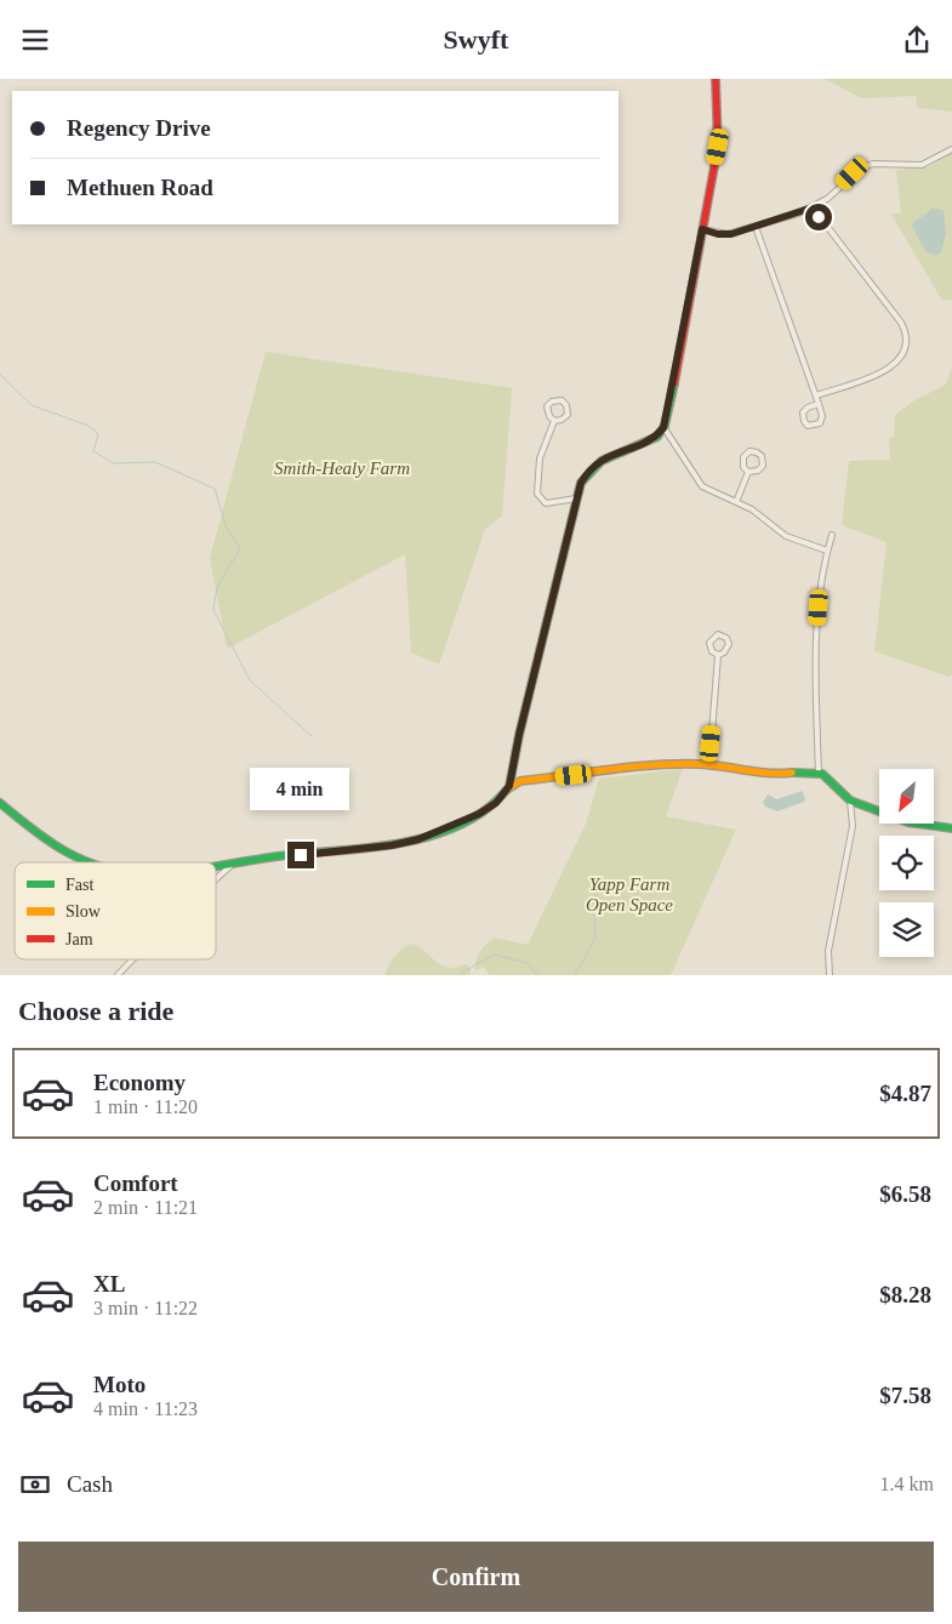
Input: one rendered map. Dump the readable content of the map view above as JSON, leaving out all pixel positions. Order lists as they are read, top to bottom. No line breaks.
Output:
{"parks":["Smith-Healy Farm","Yapp Farm Open Space"],"legend":["Fast","Slow","Jam"],"north":"bottom left","page":{"header":"Swyft","banner":["Regency Drive","Methuen Road"],"bubble":"4 min","heading":"Choose a ride","list":[{"name":"Economy","note":"1 min · 11:20","value":"$4.87"},{"name":"Comfort","note":"2 min · 11:21","value":"$6.58"},{"name":"XL","note":"3 min · 11:22","value":"$8.28"},{"name":"Moto","note":"4 min · 11:23","value":"$7.58"}],"pay":["Cash","1.4 km"],"buttons":"Confirm"}}
